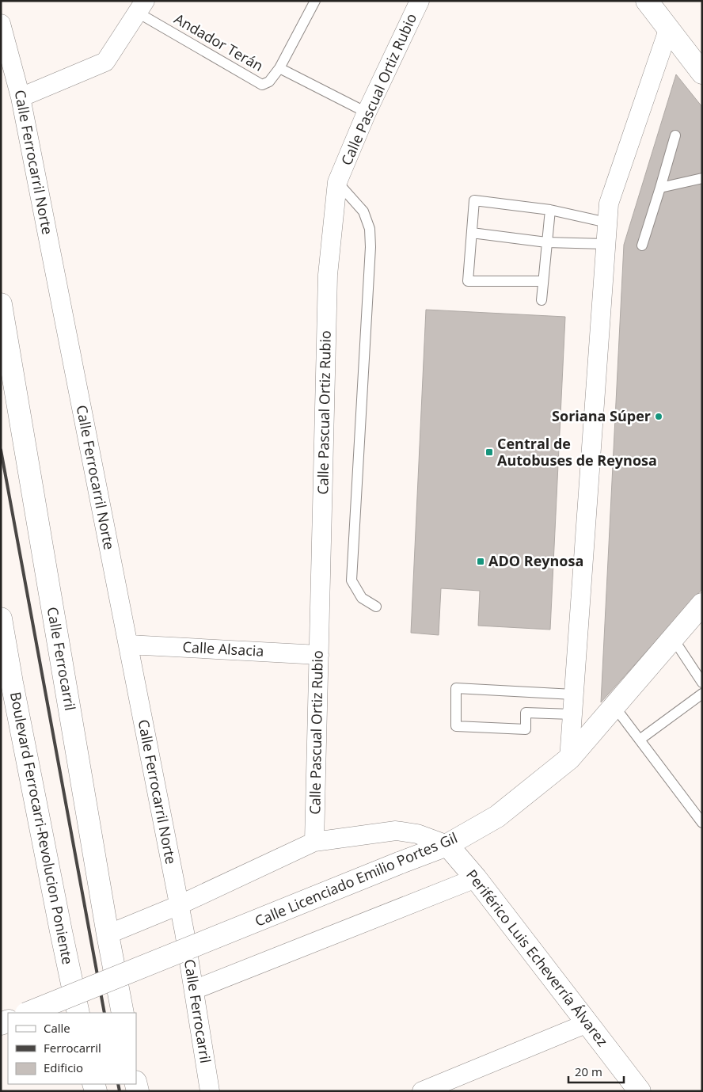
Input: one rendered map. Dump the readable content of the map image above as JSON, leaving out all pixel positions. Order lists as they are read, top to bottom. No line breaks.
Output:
{"streets":{"main road":["Calle Ferrocarril","Boulevard Ferrocarri-Revolucion Poniente","Calle Licenciado Emilio Portes Gil","Periférico Luis Echeverría Álvarez"],"street":["Calle Pascual Ortiz Rubio","Calle Ferrocarril Norte","Calle Alsacia"],"lane":["Andador Terán"]},"crossings":[["Andador Terán","Calle Pascual Ortiz Rubio"],["Calle Pascual Ortiz Rubio","Calle Alsacia"],["Calle Ferrocarril Norte","Calle Alsacia"],["Calle Ferrocarril Norte","Calle Ferrocarril"],["Calle Licenciado Emilio Portes Gil","Periférico Luis Echeverría Álvarez"]],"places":{"other":["Soriana Súper"],"transit":["Central de Autobuses de Reynosa","ADO Reynosa"]},"legend":["Calle","Ferrocarril","Edificio"],"scale_bar":"20 m"}
